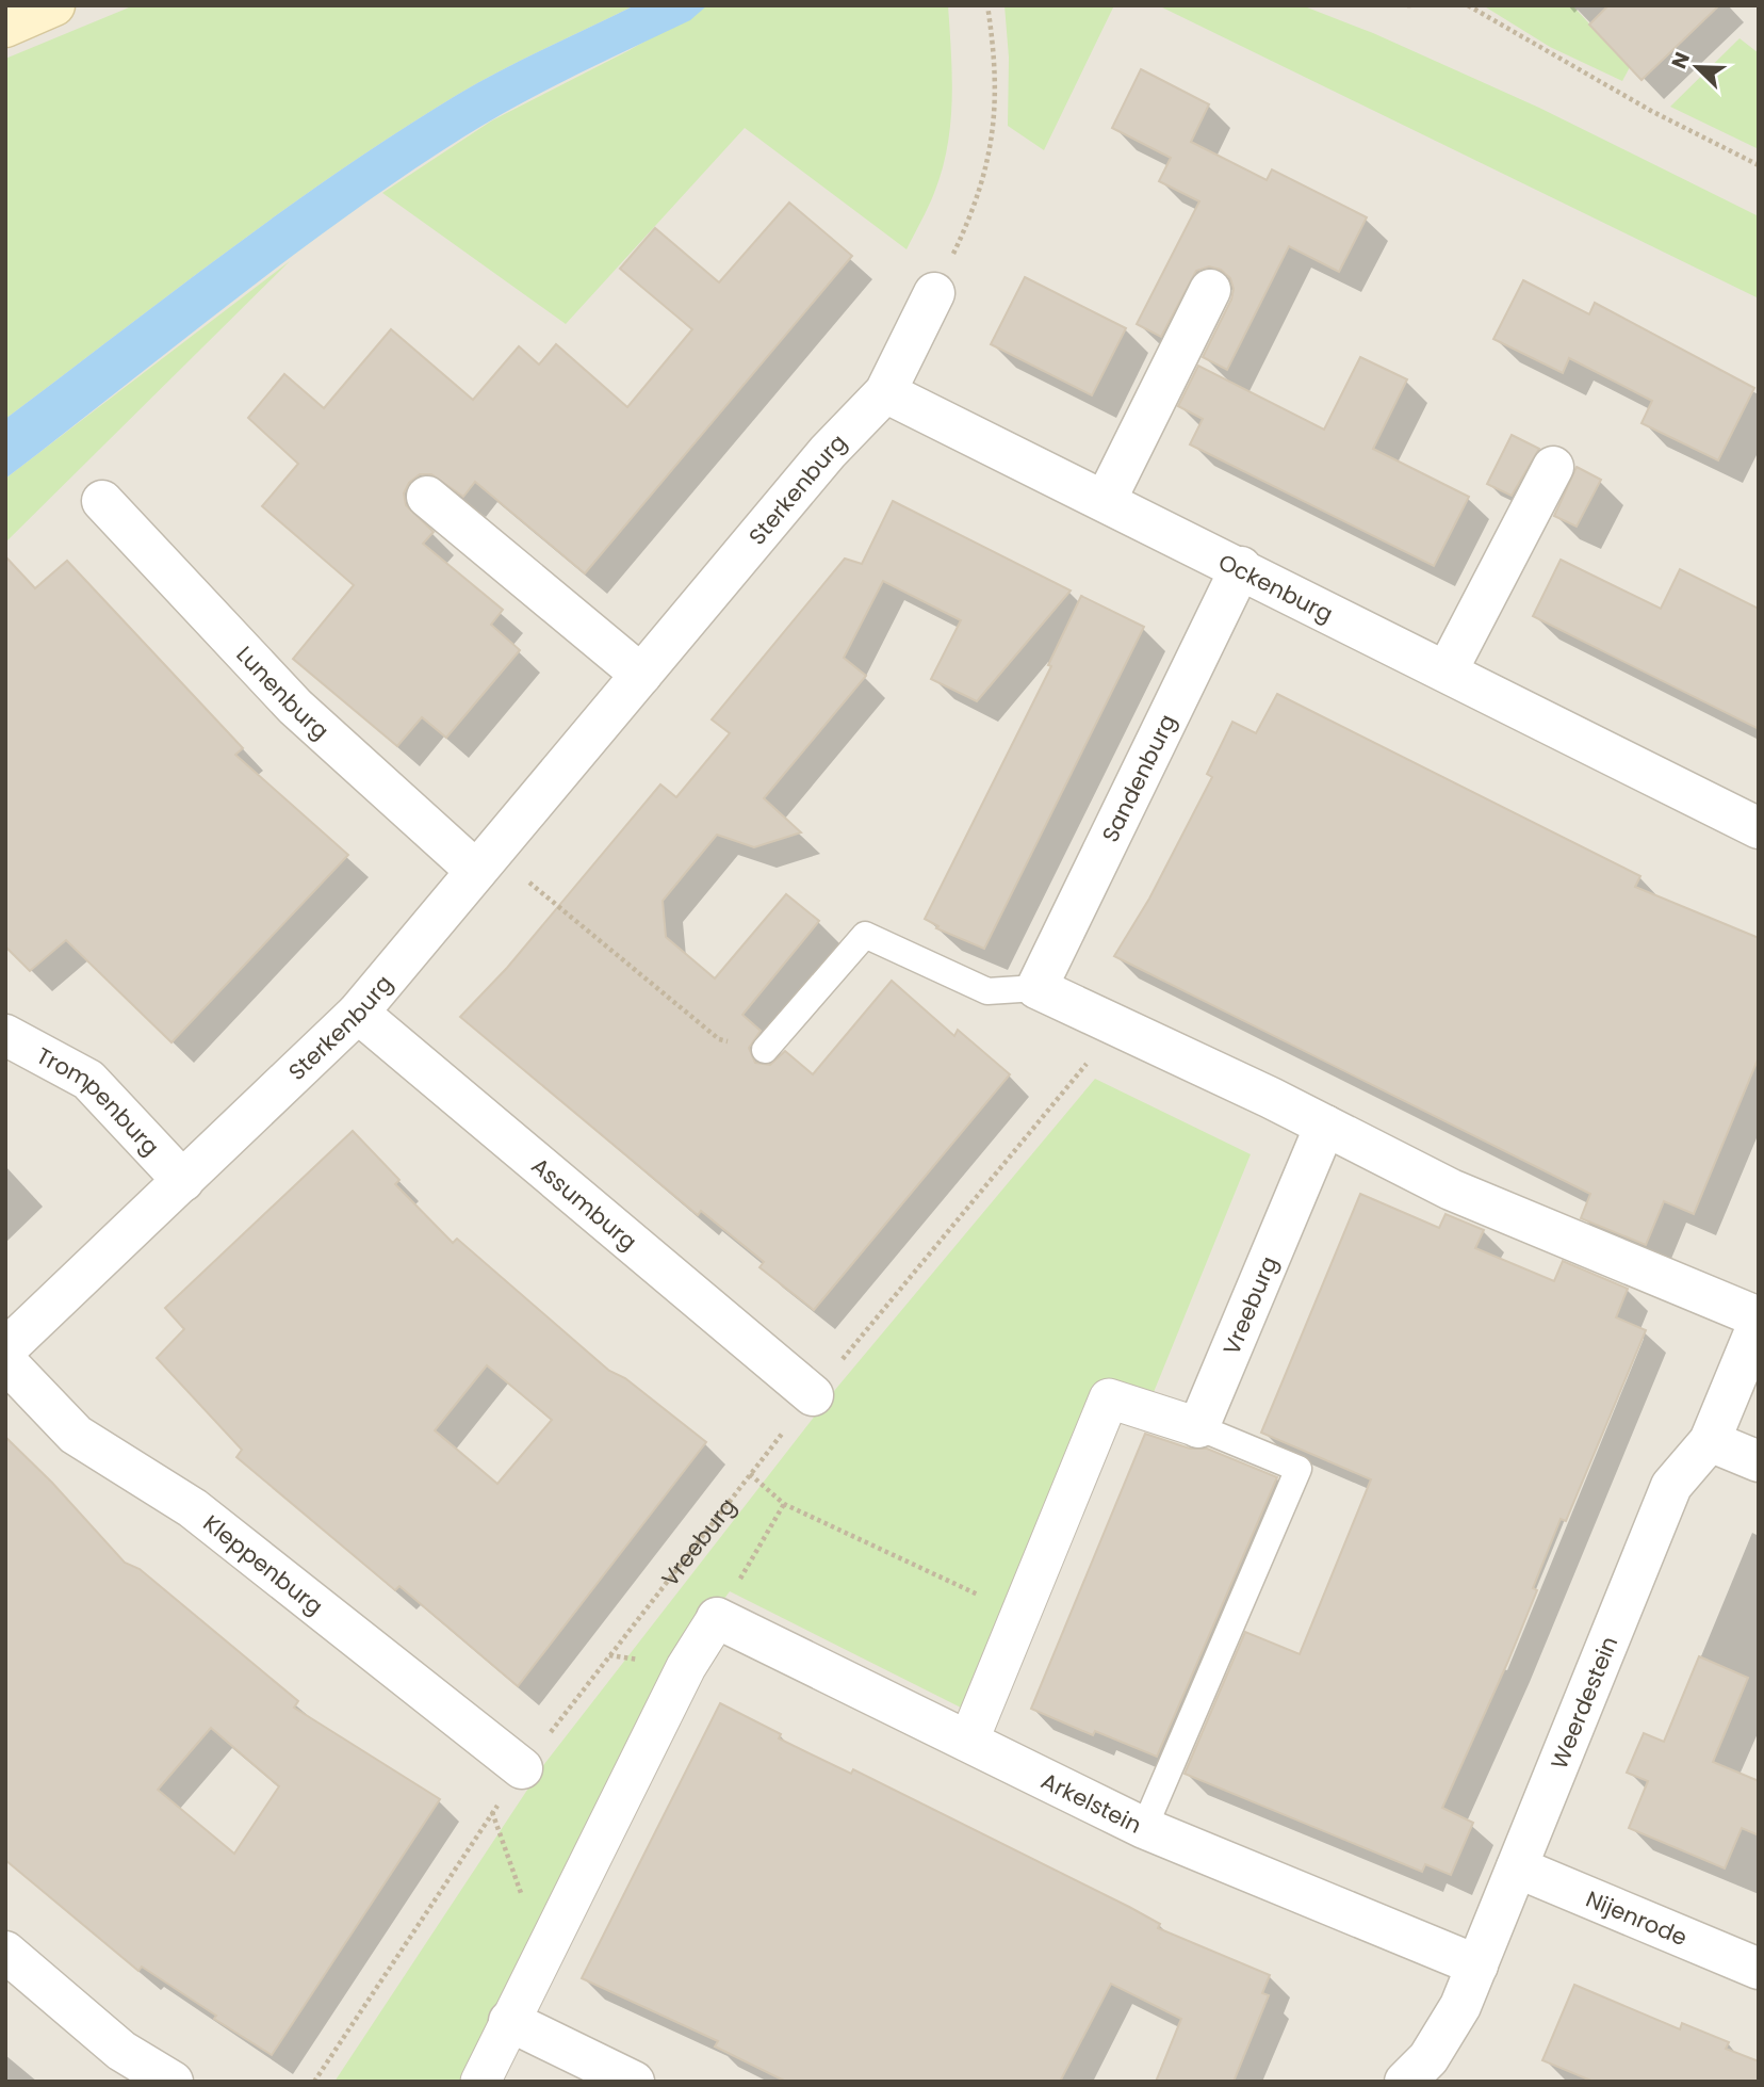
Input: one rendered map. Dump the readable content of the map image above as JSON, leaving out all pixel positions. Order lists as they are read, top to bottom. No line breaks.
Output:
{"streets":{"street":["Sterkenburg","Ockenburg","Lunenburg","Sandenburg","Trompenburg","Assumburg","Vreeburg","Kleppenburg","Weerdestein","Arkelstein","Nijenrode"]},"crossings":[["Sterkenburg","Ockenburg"],["Sterkenburg","Lunenburg"],["Sterkenburg","Trompenburg"],["Sterkenburg","Assumburg"],["Ockenburg","Sandenburg"],["Assumburg","Vreeburg"],["Vreeburg","Kleppenburg"],["Weerdestein","Arkelstein"],["Weerdestein","Nijenrode"]],"north":"top left"}
